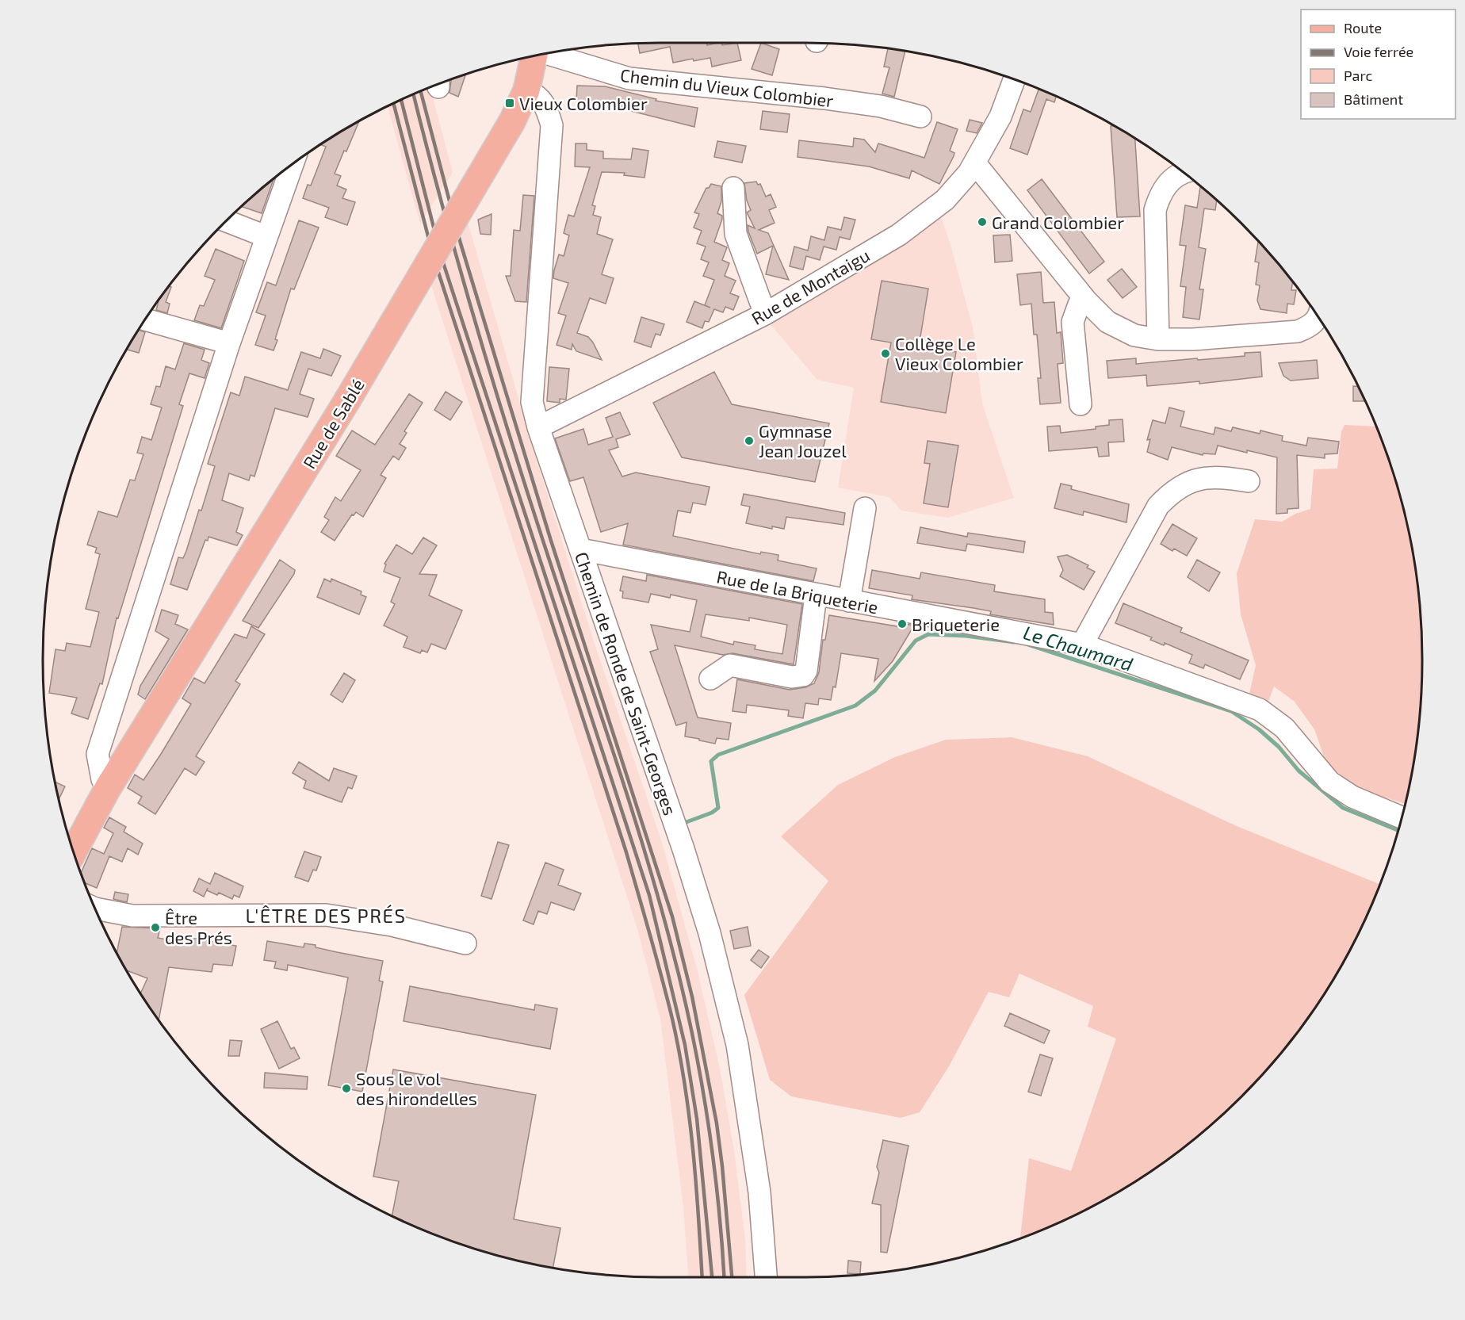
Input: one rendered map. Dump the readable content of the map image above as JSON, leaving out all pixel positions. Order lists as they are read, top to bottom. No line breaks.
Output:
{"streets":{"main road":["Rue de Sablé"],"street":["Chemin du Vieux Colombier","Rue de Montaigu","Rue de la Briqueterie","Chemin de Ronde de Saint-Georges"]},"crossings":[["Rue de Montaigu","Chemin de Ronde de Saint-Georges"],["Rue de Sablé","Chemin de Ronde de Saint-Georges"],["Rue de la Briqueterie","Chemin de Ronde de Saint-Georges"]],"districts":["L'ÊTRE DES PRÉS"],"water":["Le Chaumard"],"places":{"transit":["Vieux Colombier"],"other":["Grand Colombier","Collège Le Vieux Colombier","Gymnase Jean Jouzel","Briqueterie","Être des Prés","Sous le vol des hirondelles"]},"legend":["Route","Voie ferrée","Parc","Bâtiment"]}
